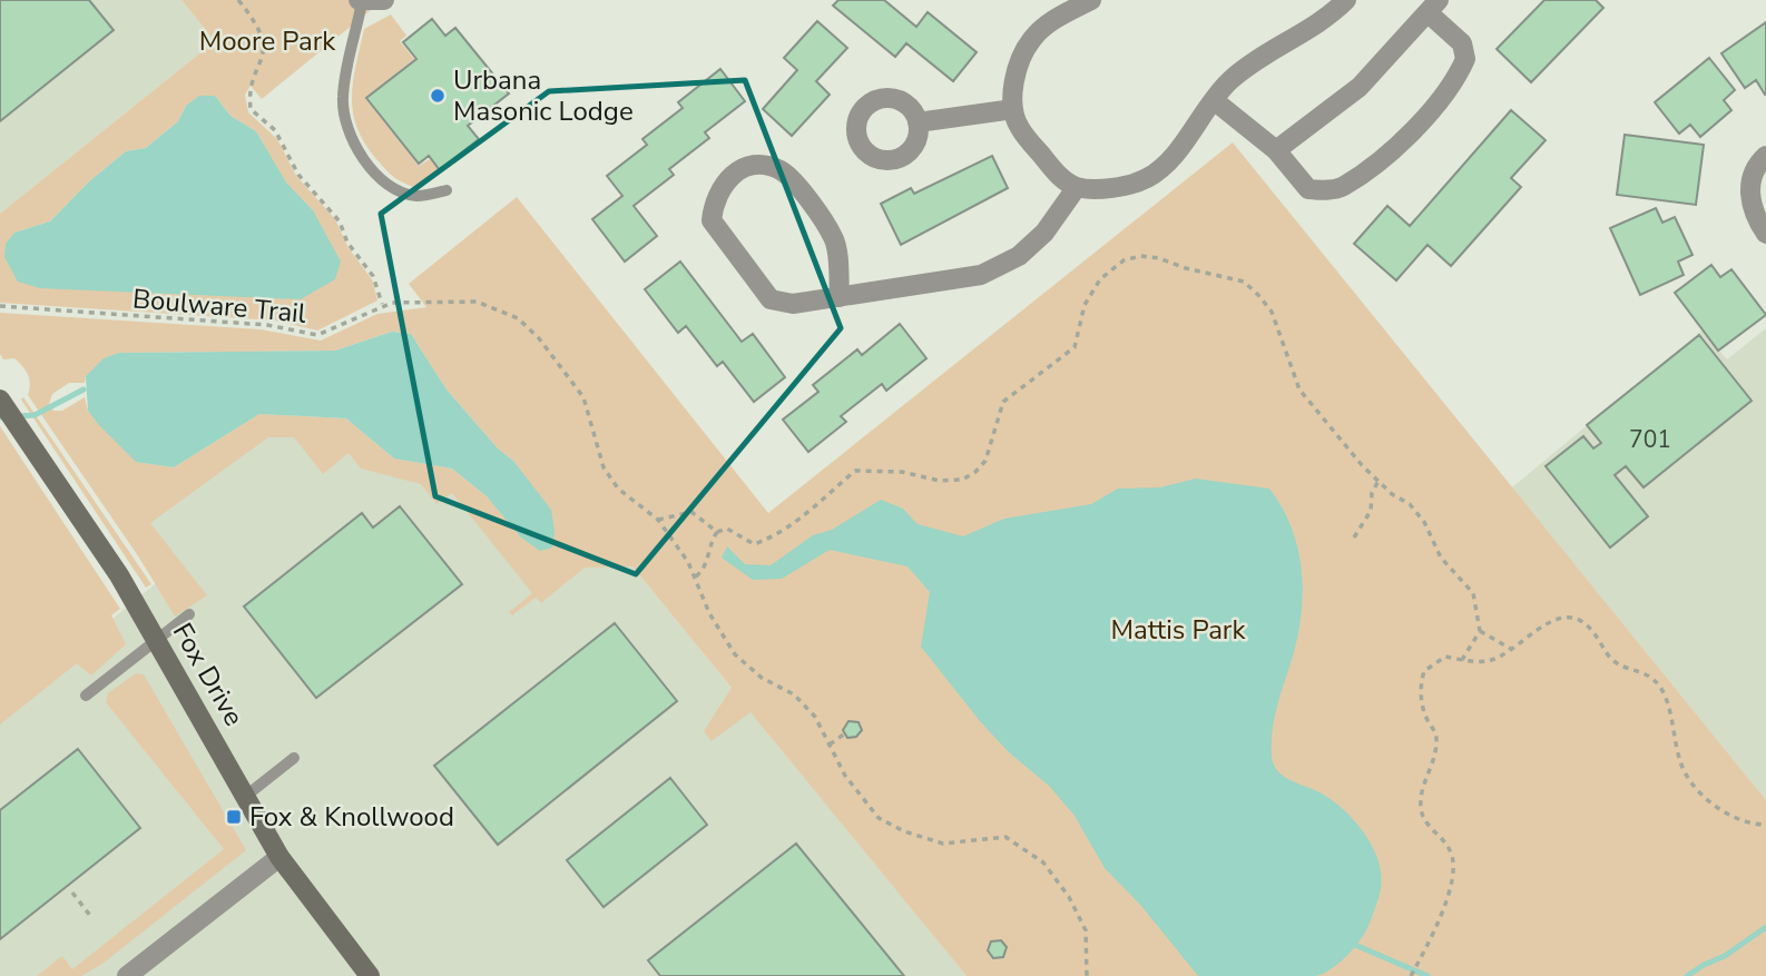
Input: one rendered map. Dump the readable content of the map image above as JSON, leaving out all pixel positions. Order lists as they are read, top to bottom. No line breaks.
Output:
{"streets":{"street":["Fox Drive"],"path":["Boulware Trail"]},"parks":["Moore Park","Mattis Park"],"places":{"other":["Urbana Masonic Lodge"],"transit":["Fox & Knollwood"]},"house_numbers":["701"]}
